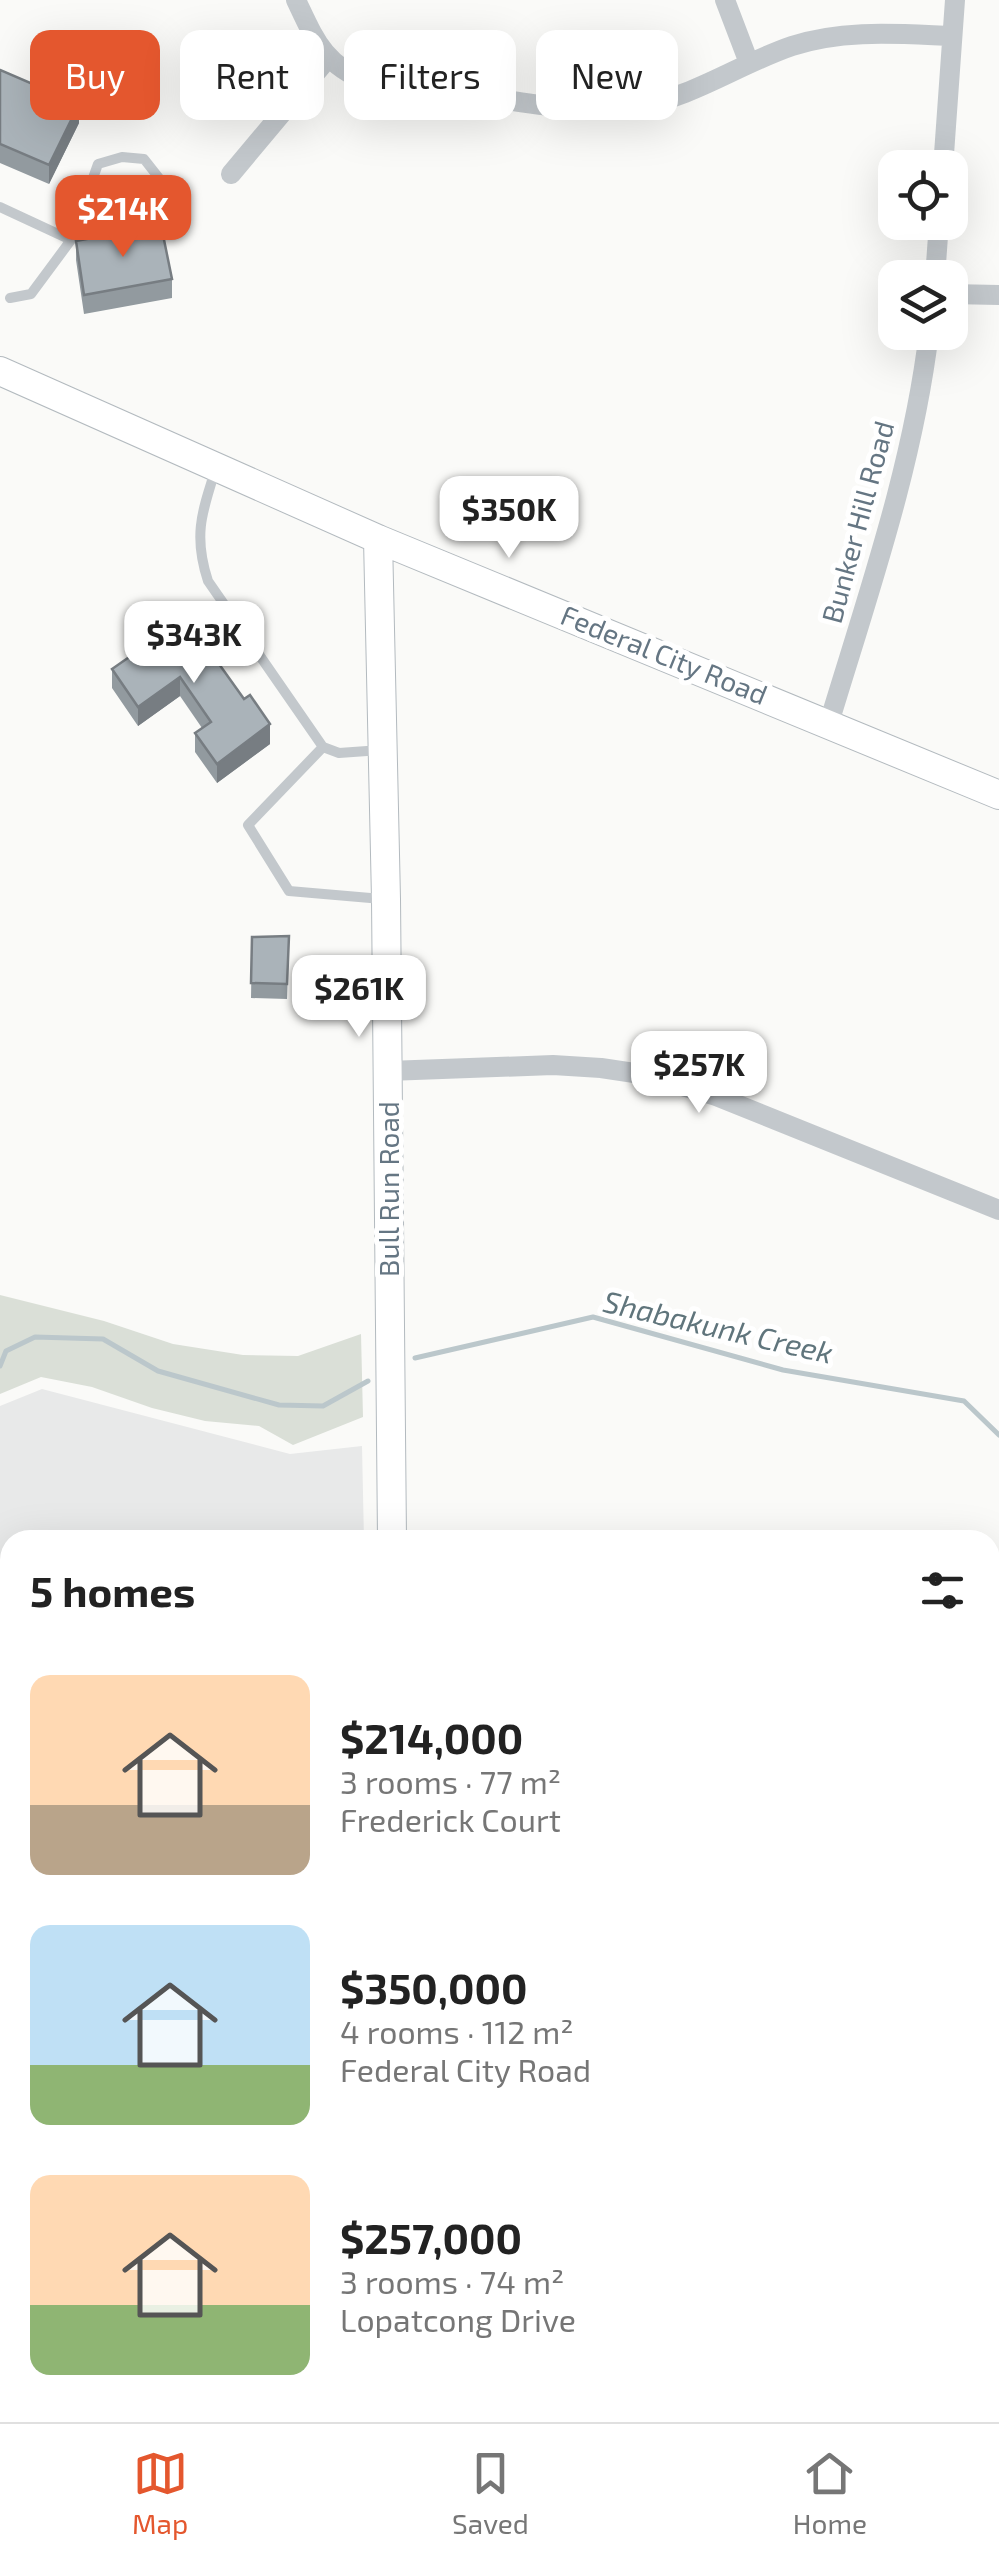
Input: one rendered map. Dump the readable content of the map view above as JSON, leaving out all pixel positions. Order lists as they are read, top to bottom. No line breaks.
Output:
{"streets":{"street":["Bunker Hill Road","Federal City Road","Bull Run Road"]},"crossings":[["Bunker Hill Road","Federal City Road"],["Federal City Road","Bull Run Road"]],"water":["Shabakunk Creek"],"page":{"chip":["Buy","Rent","Filters","New"],"price":["$214K","$350K","$343K","$261K","$257K"],"heading":"5 homes","list":[{"name":"$214,000","note":"3 rooms · 77 m² · Frederick Court"},{"name":"$350,000","note":"4 rooms · 112 m² · Federal City Road"},{"name":"$257,000","note":"3 rooms · 74 m² · Lopatcong Drive"}],"tabs":["Map","Saved","Home"]}}
